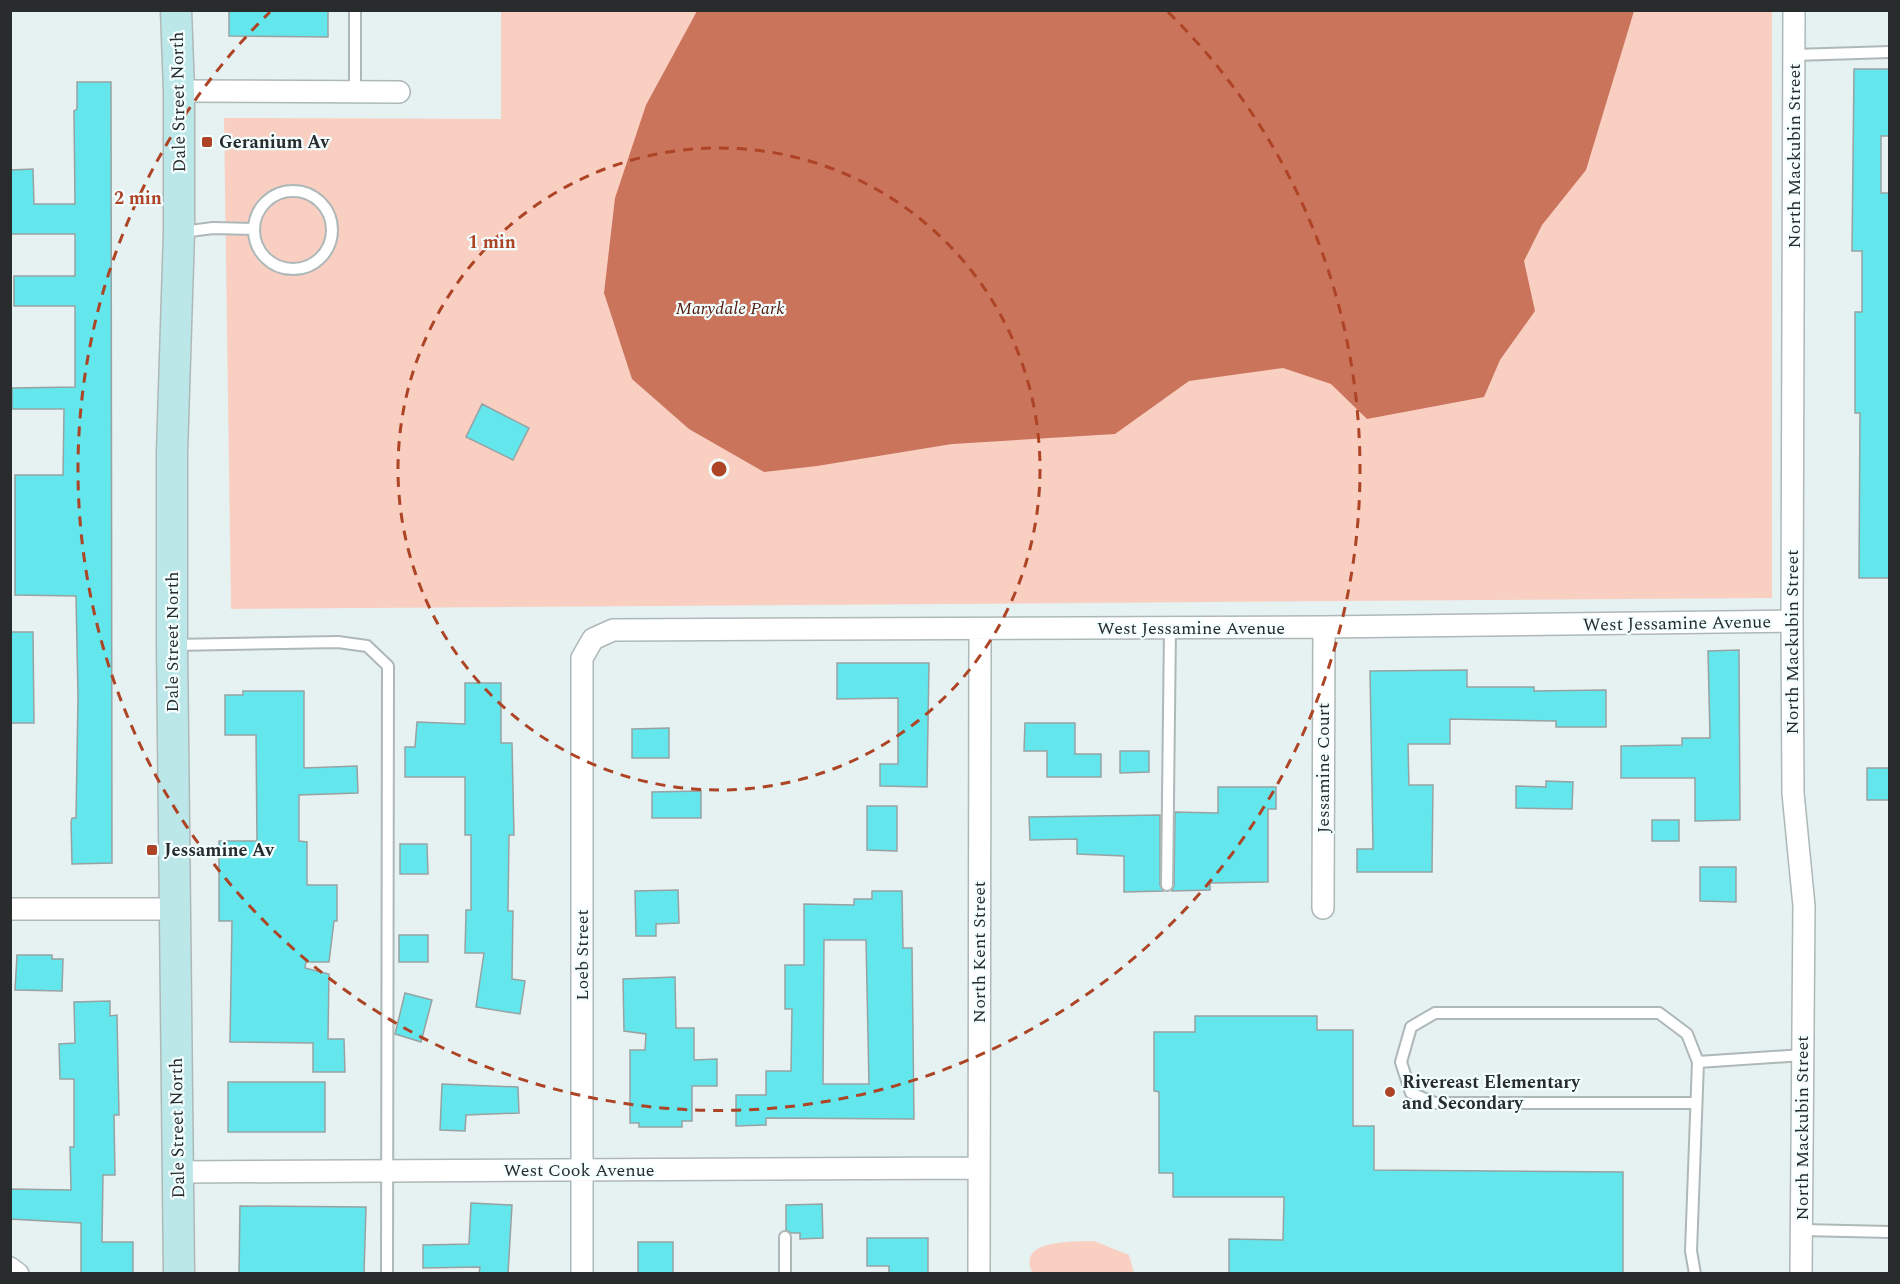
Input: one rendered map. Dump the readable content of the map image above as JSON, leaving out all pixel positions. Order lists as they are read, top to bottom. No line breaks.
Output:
{"streets":{"main road":["Dale Street North"],"street":["North Mackubin Street","West Jessamine Avenue","Jessamine Court","North Kent Street","Loeb Street","West Cook Avenue"]},"crossings":[["Dale Street North","West Cook Avenue"],["North Mackubin Street","West Jessamine Avenue"],["West Jessamine Avenue","Jessamine Court"],["West Jessamine Avenue","North Kent Street"],["West Jessamine Avenue","Loeb Street"],["North Kent Street","West Cook Avenue"],["Loeb Street","West Cook Avenue"]],"parks":["Marydale Park"],"places":{"transit":["Geranium Av","Jessamine Av"],"other":["Rivereast Elementary and Secondary"]},"rings":["2 min","1 min"]}
